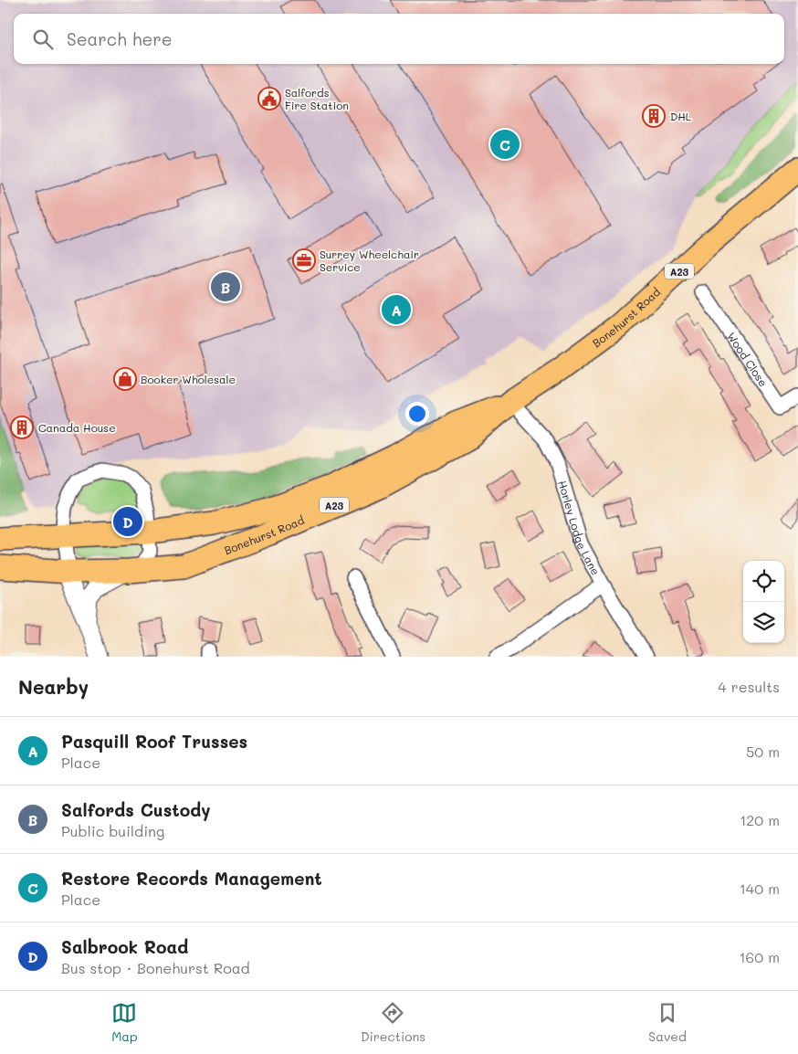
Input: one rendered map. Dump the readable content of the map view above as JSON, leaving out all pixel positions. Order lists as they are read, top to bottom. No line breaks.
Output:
{"streets":{"main road":["A23","Bonehurst Road"],"street":["Wood Close","Horley Lodge Lane"]},"crossings":[["A23","Bonehurst Road"],["Bonehurst Road","Horley Lodge Lane"]],"places":{"public building":["Salfords Fire Station"],"building":["DHL","Canada House"],"office":["Surrey Wheelchair Service"],"shop":["Booker Wholesale"]},"page":{"search":"Search here","pins":["C","B","A","D"],"heading":["Nearby","4 results"],"list":[{"mark":"A","name":"Pasquill Roof Trusses","note":"Place","value":"50 m"},{"mark":"B","name":"Salfords Custody","note":"Public building","value":"120 m"},{"mark":"C","name":"Restore Records Management","note":"Place","value":"140 m"},{"mark":"D","name":"Salbrook Road","note":"Bus stop · Bonehurst Road","value":"160 m"}],"nav":["Map","Directions","Saved"]}}
